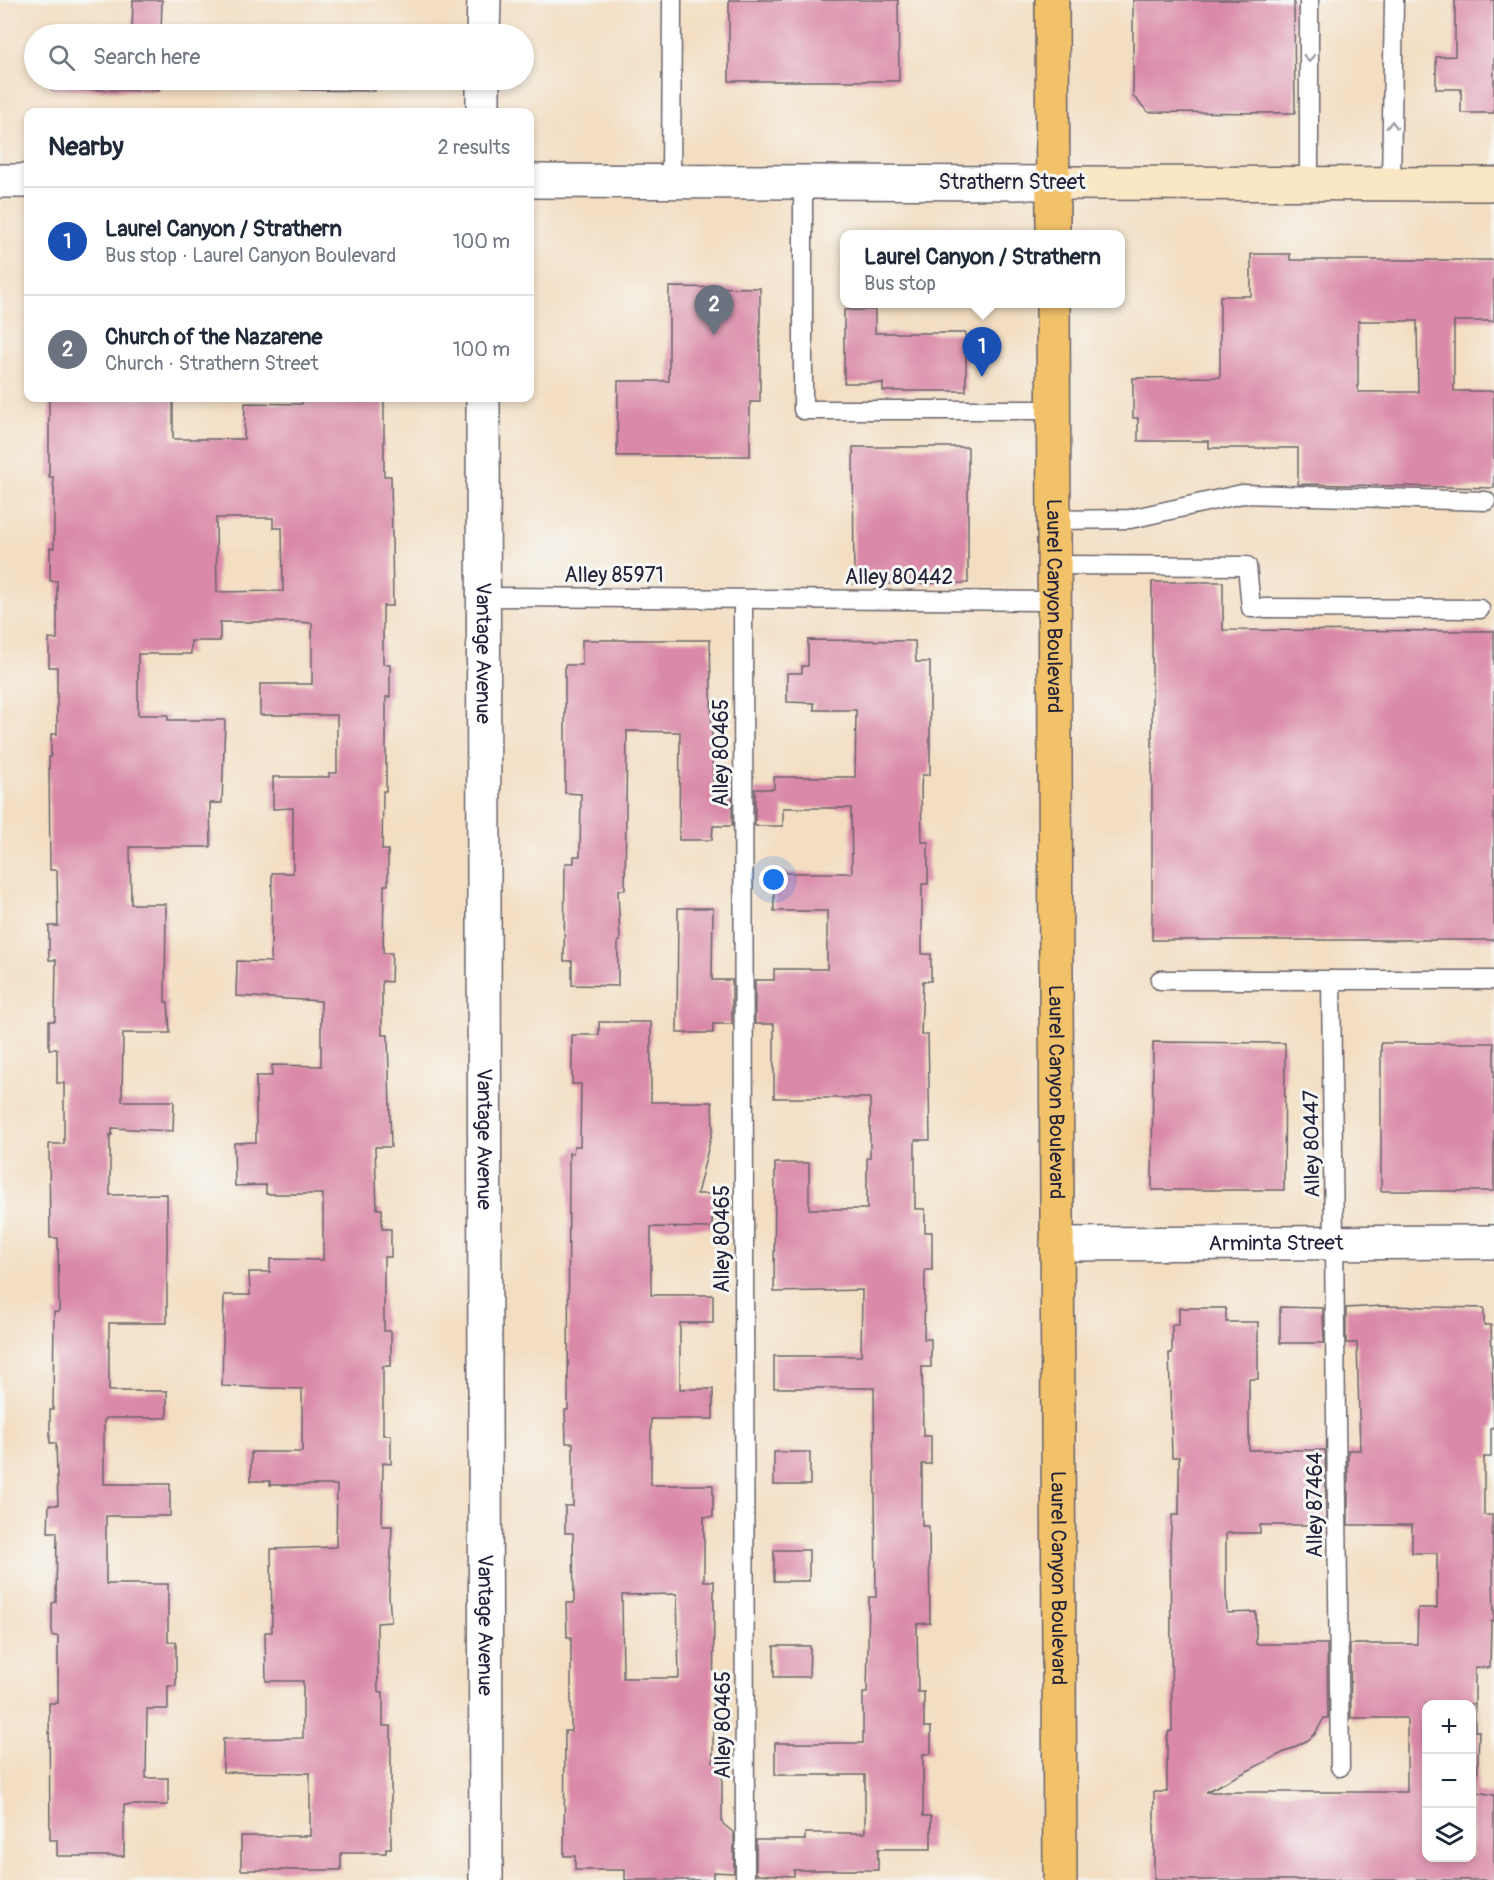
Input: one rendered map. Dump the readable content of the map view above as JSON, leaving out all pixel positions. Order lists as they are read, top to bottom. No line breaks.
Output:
{"streets":{"main road":["Strathern Street","Laurel Canyon Boulevard"],"street":["Vantage Avenue","Arminta Street"],"lane":["Alley 85971","Alley 80442","Alley 80465","Alley 80447","Alley 87464"]},"crossings":[["Alley 85971","Alley 80442"],["Alley 85971","Vantage Avenue"],["Alley 85971","Alley 80465"],["Alley 80442","Laurel Canyon Boulevard"],["Alley 80442","Alley 80465"],["Laurel Canyon Boulevard","Arminta Street"],["Alley 80447","Arminta Street"],["Alley 80447","Alley 87464"],["Arminta Street","Alley 87464"]],"page":{"search":"Search here","heading":["Nearby","2 results"],"list":[{"mark":"1","name":"Laurel Canyon / Strathern","note":"Bus stop · Laurel Canyon Boulevard","value":"100 m"},{"mark":"2","name":"Church of the Nazarene","note":"Church · Strathern Street","value":"100 m"}],"popup":["Laurel Canyon / Strathern","Bus stop"],"pins":["2","1"],"map_buttons":["+","−"]}}
